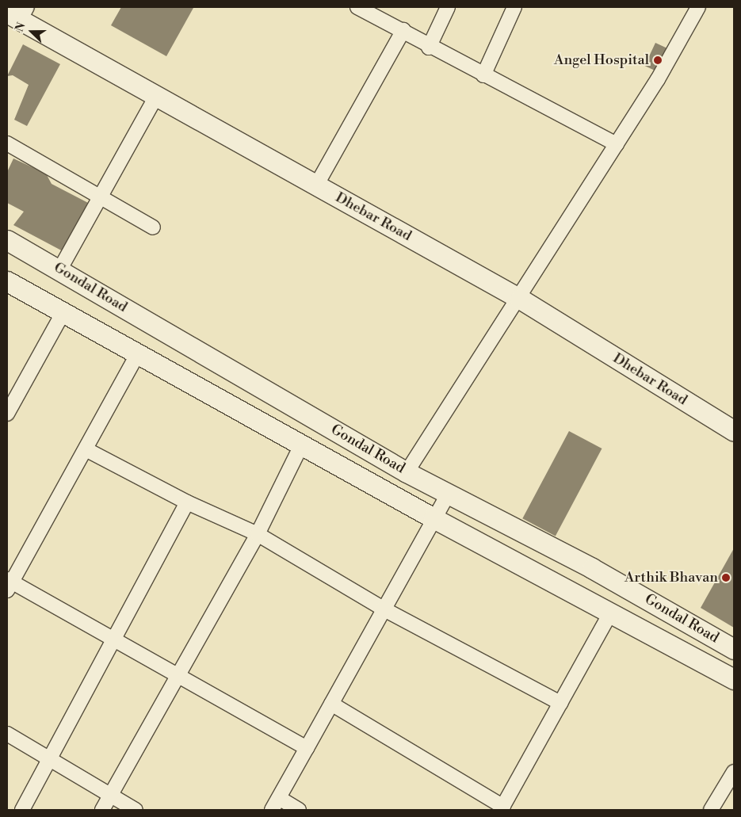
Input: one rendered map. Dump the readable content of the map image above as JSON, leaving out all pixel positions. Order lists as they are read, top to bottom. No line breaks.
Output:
{"streets":{"main road":["Dhebar Road","Gondal Road"]},"places":["Angel Hospital","Arthik Bhavan"],"north":"left"}
